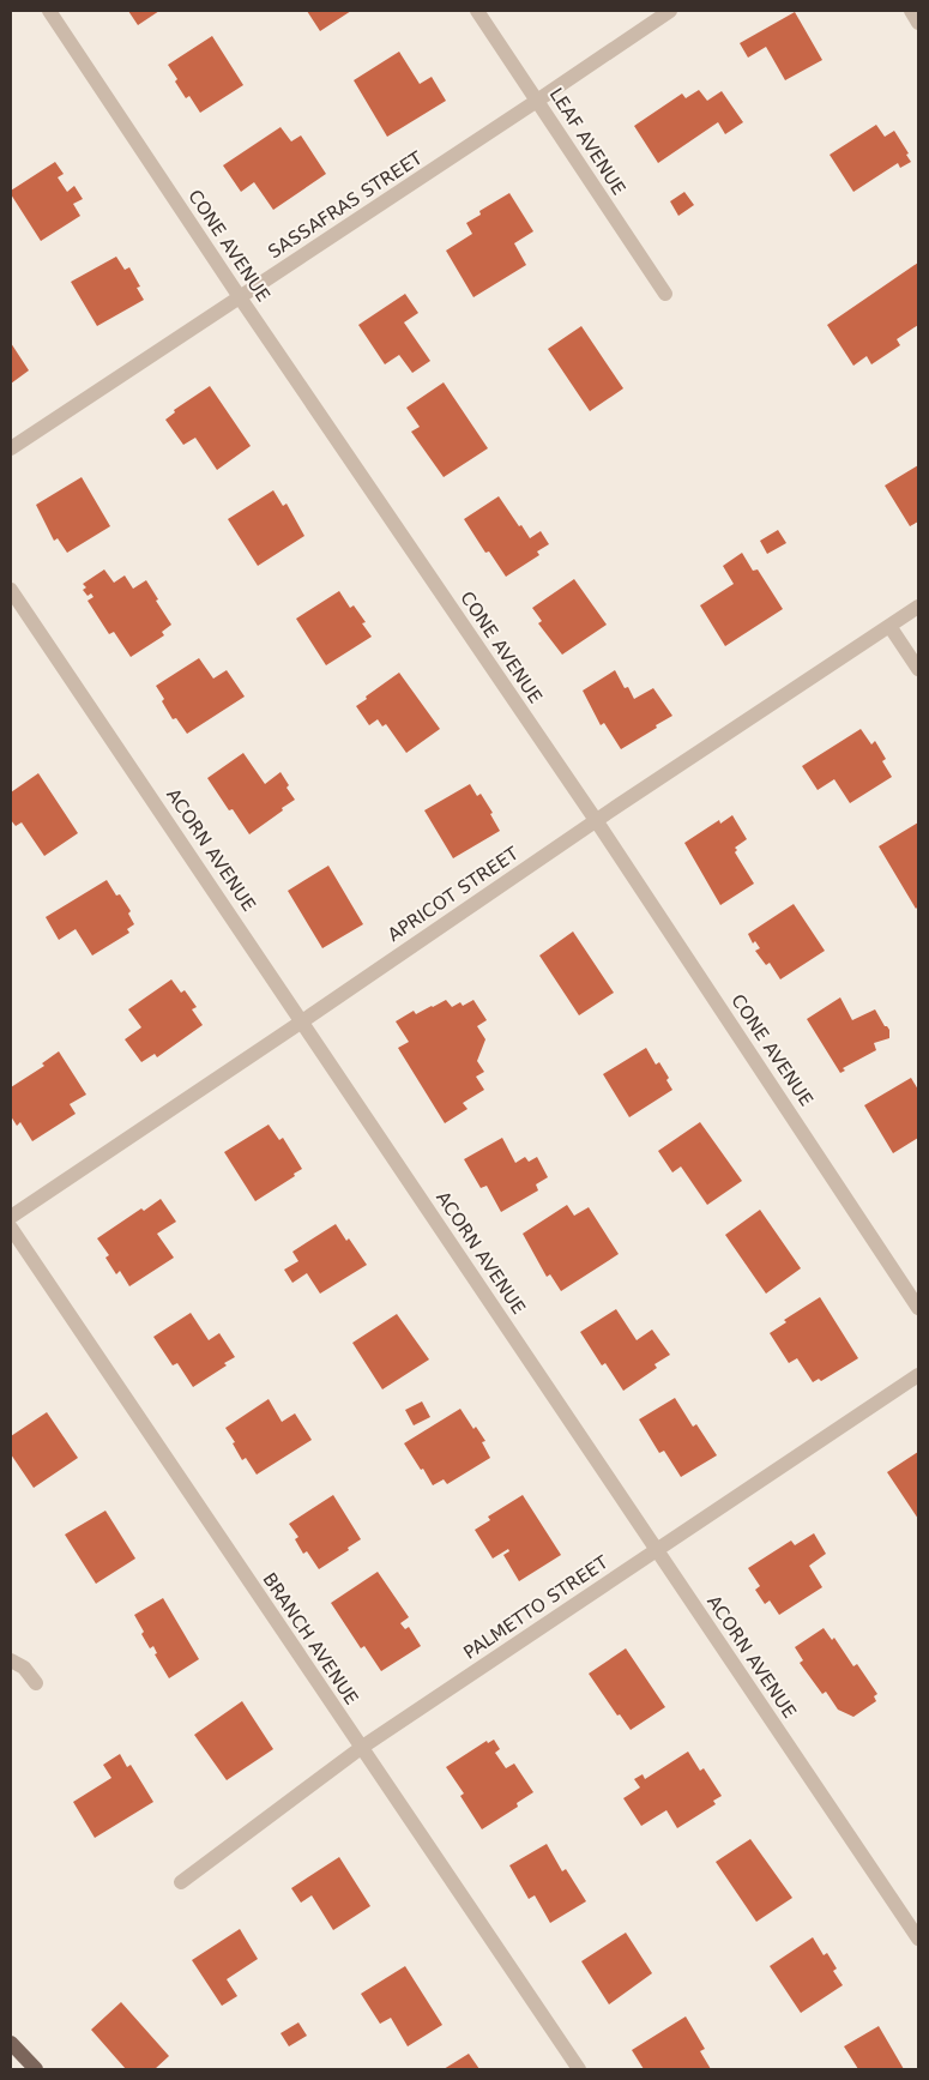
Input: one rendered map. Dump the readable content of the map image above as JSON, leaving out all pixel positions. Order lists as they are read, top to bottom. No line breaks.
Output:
{"streets":{"street":["LEAF AVENUE","SASSAFRAS STREET","CONE AVENUE","ACORN AVENUE","APRICOT STREET","PALMETTO STREET","BRANCH AVENUE"]},"crossings":[["LEAF AVENUE","SASSAFRAS STREET"],["SASSAFRAS STREET","CONE AVENUE"],["CONE AVENUE","APRICOT STREET"],["ACORN AVENUE","APRICOT STREET"],["ACORN AVENUE","PALMETTO STREET"],["PALMETTO STREET","BRANCH AVENUE"]]}
